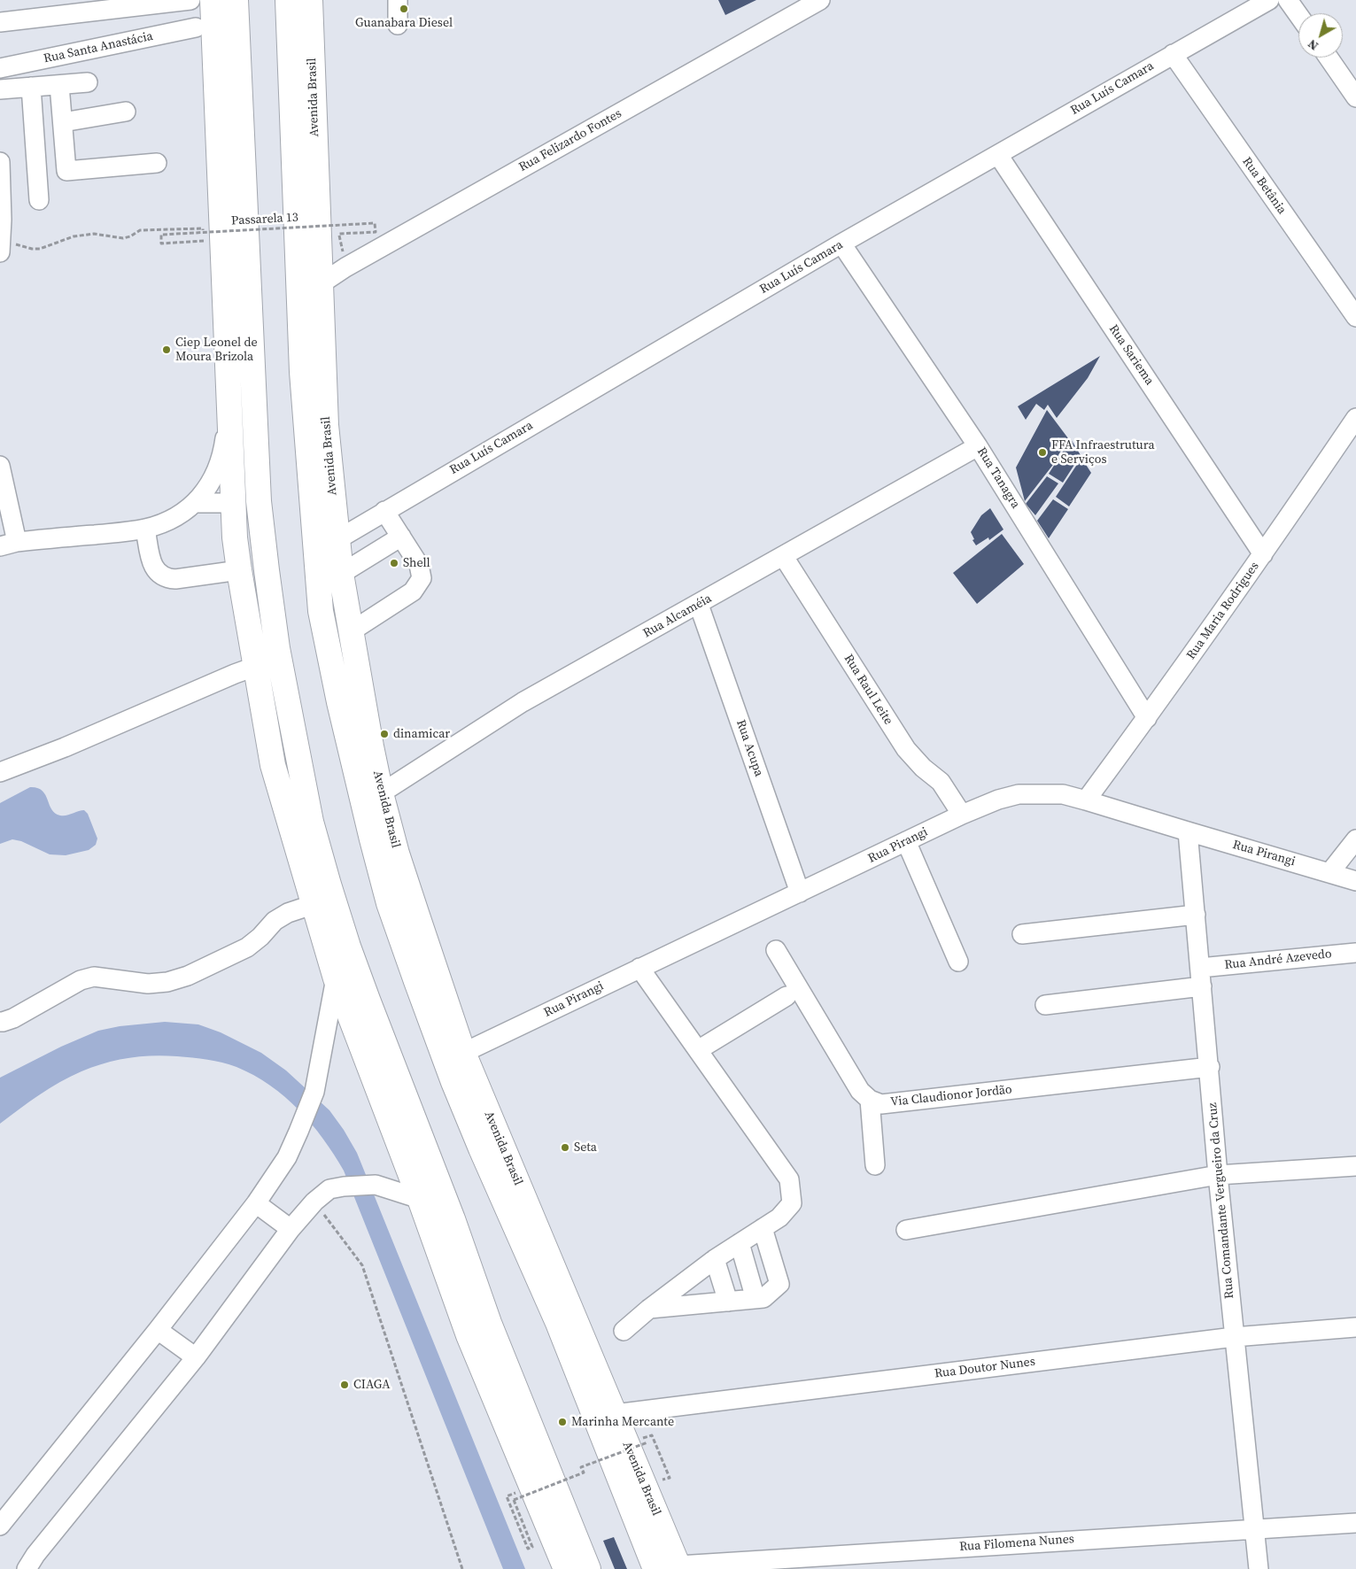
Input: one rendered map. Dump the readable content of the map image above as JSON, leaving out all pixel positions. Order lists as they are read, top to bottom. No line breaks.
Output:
{"streets":{"highway":["Avenida Brasil"],"street":["Rua Santa Anastácia","Rua Luís Camara","Rua Felizardo Fontes","Rua Betânia","Rua Sariema","Rua Tanagra","Rua Maria Rodrigues","Rua Alcaméia","Rua Raul Leite","Rua Acupa","Rua Pirangi","Rua André Azevedo","Via Claudionor Jordão","Rua Comandante Vergueiro da Cruz","Rua Doutor Nunes","Rua Filomena Nunes"],"path":["Passarela 13"]},"crossings":[["Rua Luís Camara","Avenida Brasil"],["Rua Luís Camara","Rua Betânia"],["Rua Luís Camara","Rua Sariema"],["Rua Luís Camara","Rua Tanagra"],["Avenida Brasil","Rua Felizardo Fontes"],["Avenida Brasil","Rua Alcaméia"],["Avenida Brasil","Rua Pirangi"],["Avenida Brasil","Rua Doutor Nunes"],["Avenida Brasil","Rua Filomena Nunes"],["Rua Sariema","Rua Maria Rodrigues"],["Rua Tanagra","Rua Maria Rodrigues"],["Rua Tanagra","Rua Alcaméia"],["Rua Maria Rodrigues","Rua Pirangi"],["Rua Alcaméia","Rua Raul Leite"],["Rua Alcaméia","Rua Acupa"],["Rua Raul Leite","Rua Pirangi"],["Rua Acupa","Rua Pirangi"],["Rua Pirangi","Rua Comandante Vergueiro da Cruz"],["Rua André Azevedo","Rua Comandante Vergueiro da Cruz"],["Via Claudionor Jordão","Rua Comandante Vergueiro da Cruz"],["Rua Comandante Vergueiro da Cruz","Rua Doutor Nunes"],["Rua Comandante Vergueiro da Cruz","Rua Filomena Nunes"]],"places":["Guanabara Diesel","Ciep Leonel de Moura Brizola","FFA Infraestrutura e Serviços","Shell","dinamicar","Seta","CIAGA","Marinha Mercante"],"north":"bottom left"}
